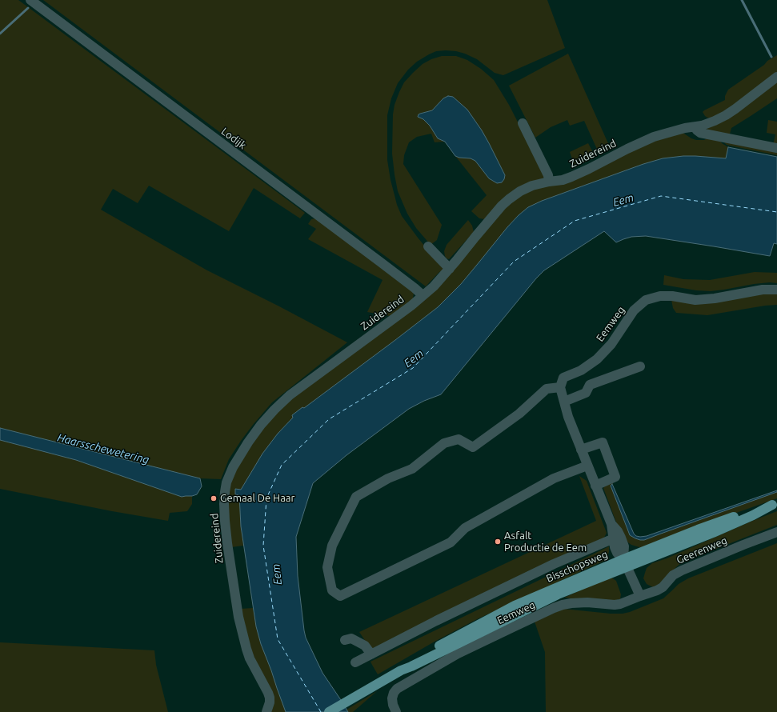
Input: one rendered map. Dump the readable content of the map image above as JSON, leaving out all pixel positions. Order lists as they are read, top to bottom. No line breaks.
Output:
{"streets":{"main road":["Bisschopsweg"],"street":["Lodijk","Zuidereind","Eemweg","Geerenweg"]},"crossings":[["Lodijk","Zuidereind"],["Eemweg","Geerenweg"]],"water":["Eem","Haarsschewetering"],"places":["Gemaal De Haar","Asfalt Productie de Eem"]}
